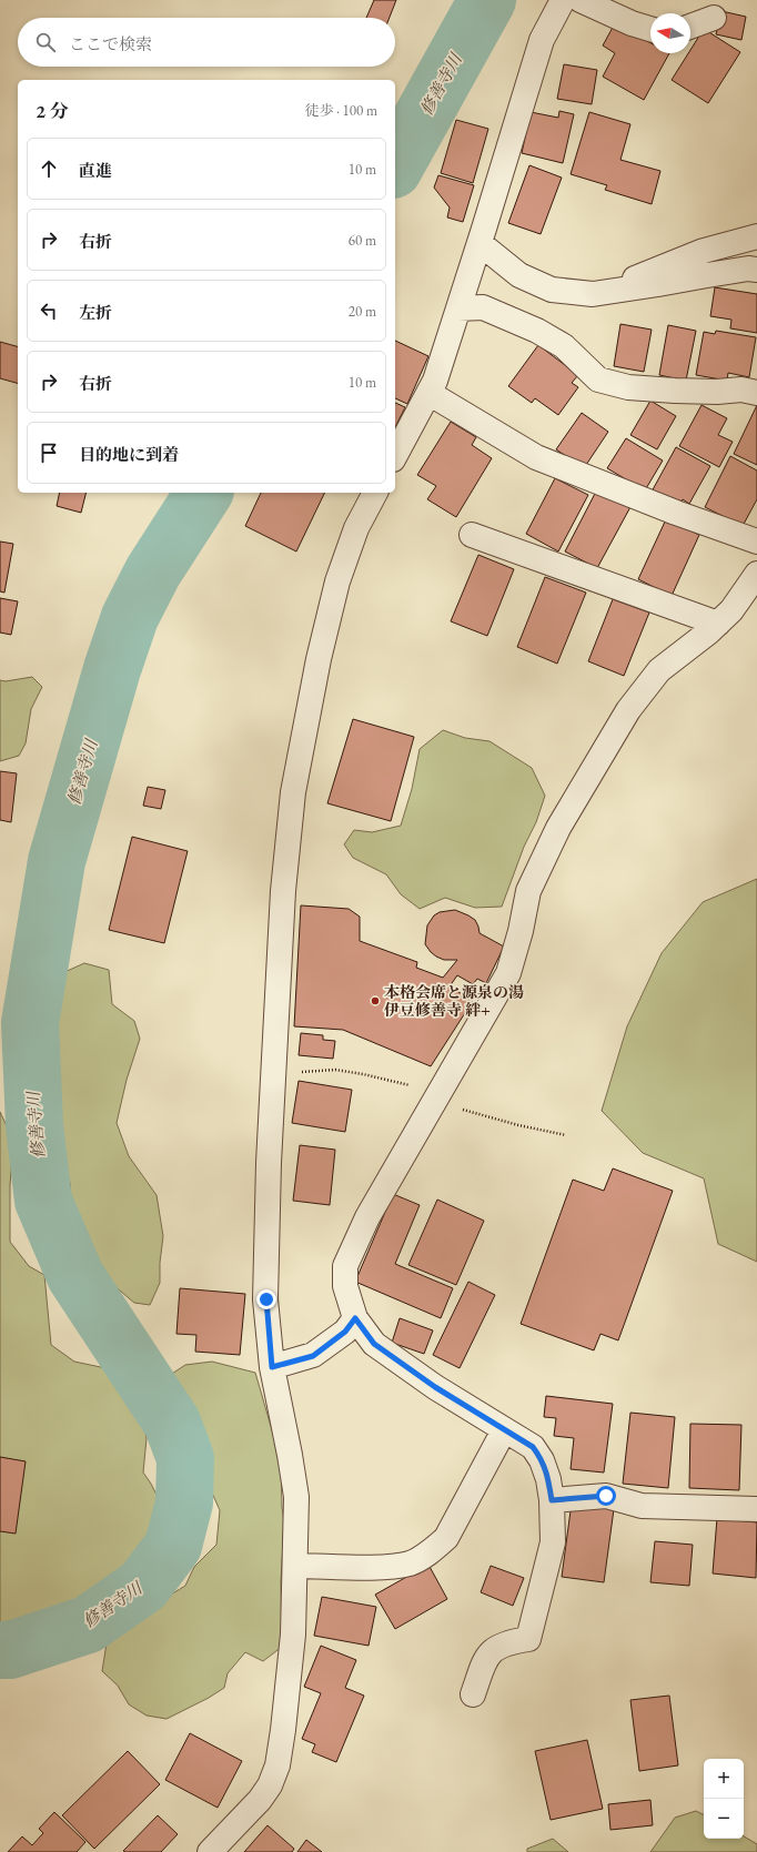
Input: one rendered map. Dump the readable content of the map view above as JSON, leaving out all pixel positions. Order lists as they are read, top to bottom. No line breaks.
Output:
{"water":["修善寺川"],"places":["本格会席と源泉の湯 伊豆修善寺 絆+"],"north":"left","page":{"search":"ここで検索","heading":["2 分","徒歩 · 100 m"],"list":[["直進","10 m"],["右折","60 m"],["左折","20 m"],["右折","10 m"],"目的地に到着"],"map_buttons":["+","−"]}}
